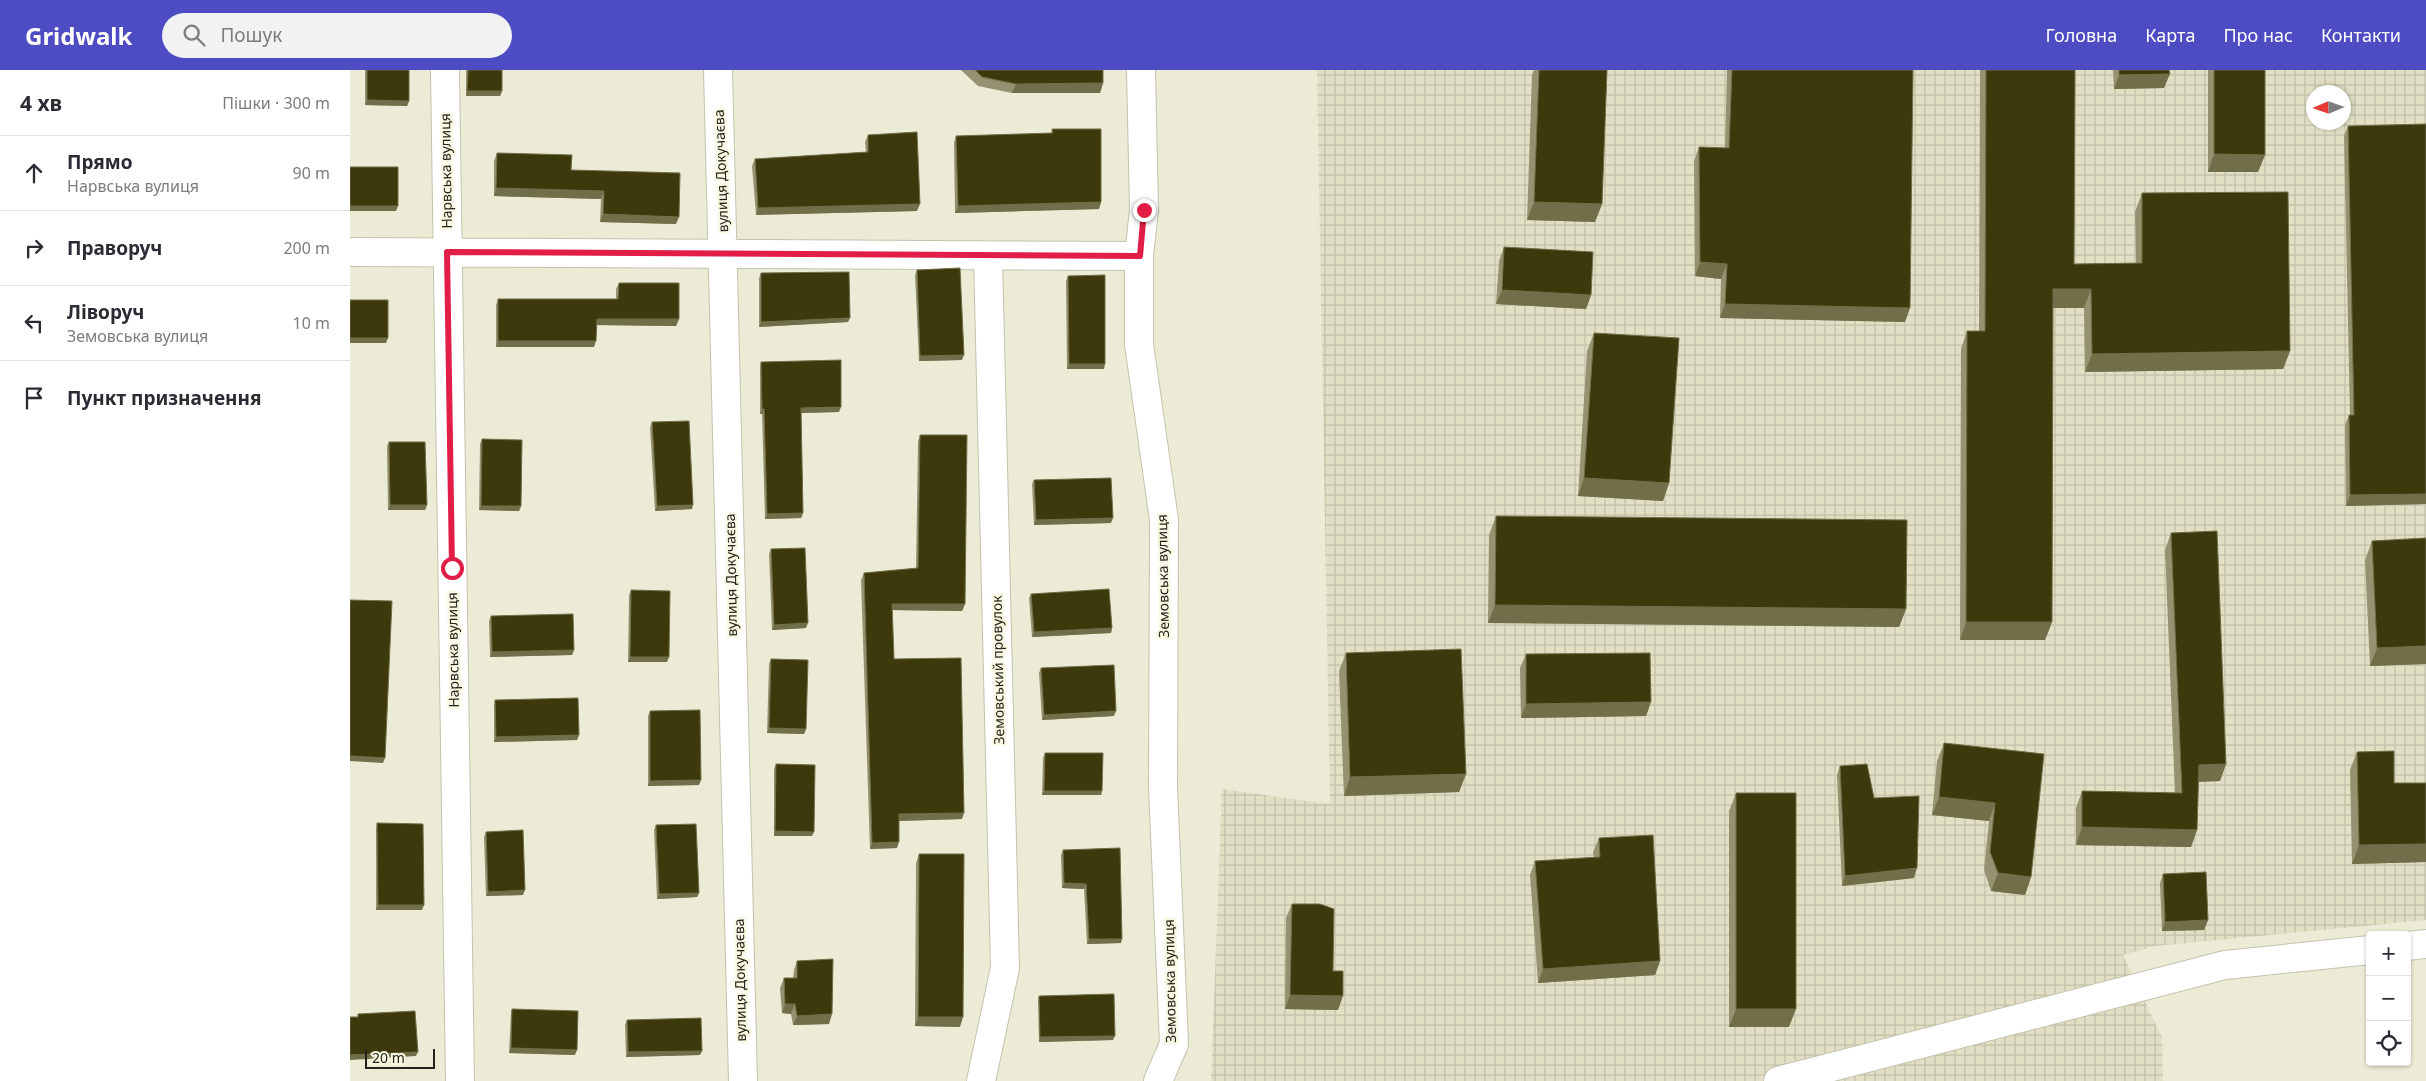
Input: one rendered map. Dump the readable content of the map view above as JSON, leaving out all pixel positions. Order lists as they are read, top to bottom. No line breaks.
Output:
{"streets":{"street":["Нарвська вулиця","вулиця Докучаєва","Земовська вулиця","Земовський провулок"]},"scale_bar":"20 m","north":"left","page":{"header":"Gridwalk","search":"Пошук","nav":["Головна","Карта","Про нас","Контакти"],"heading":["4 хв","Пішки · 300 m"],"list":[["Прямо","Нарвська вулиця","90 m"],["Праворуч","200 m"],["Ліворуч","Земовська вулиця","10 m"],"Пункт призначення"],"map_buttons":["+","−"],"scale":"20 m"}}
